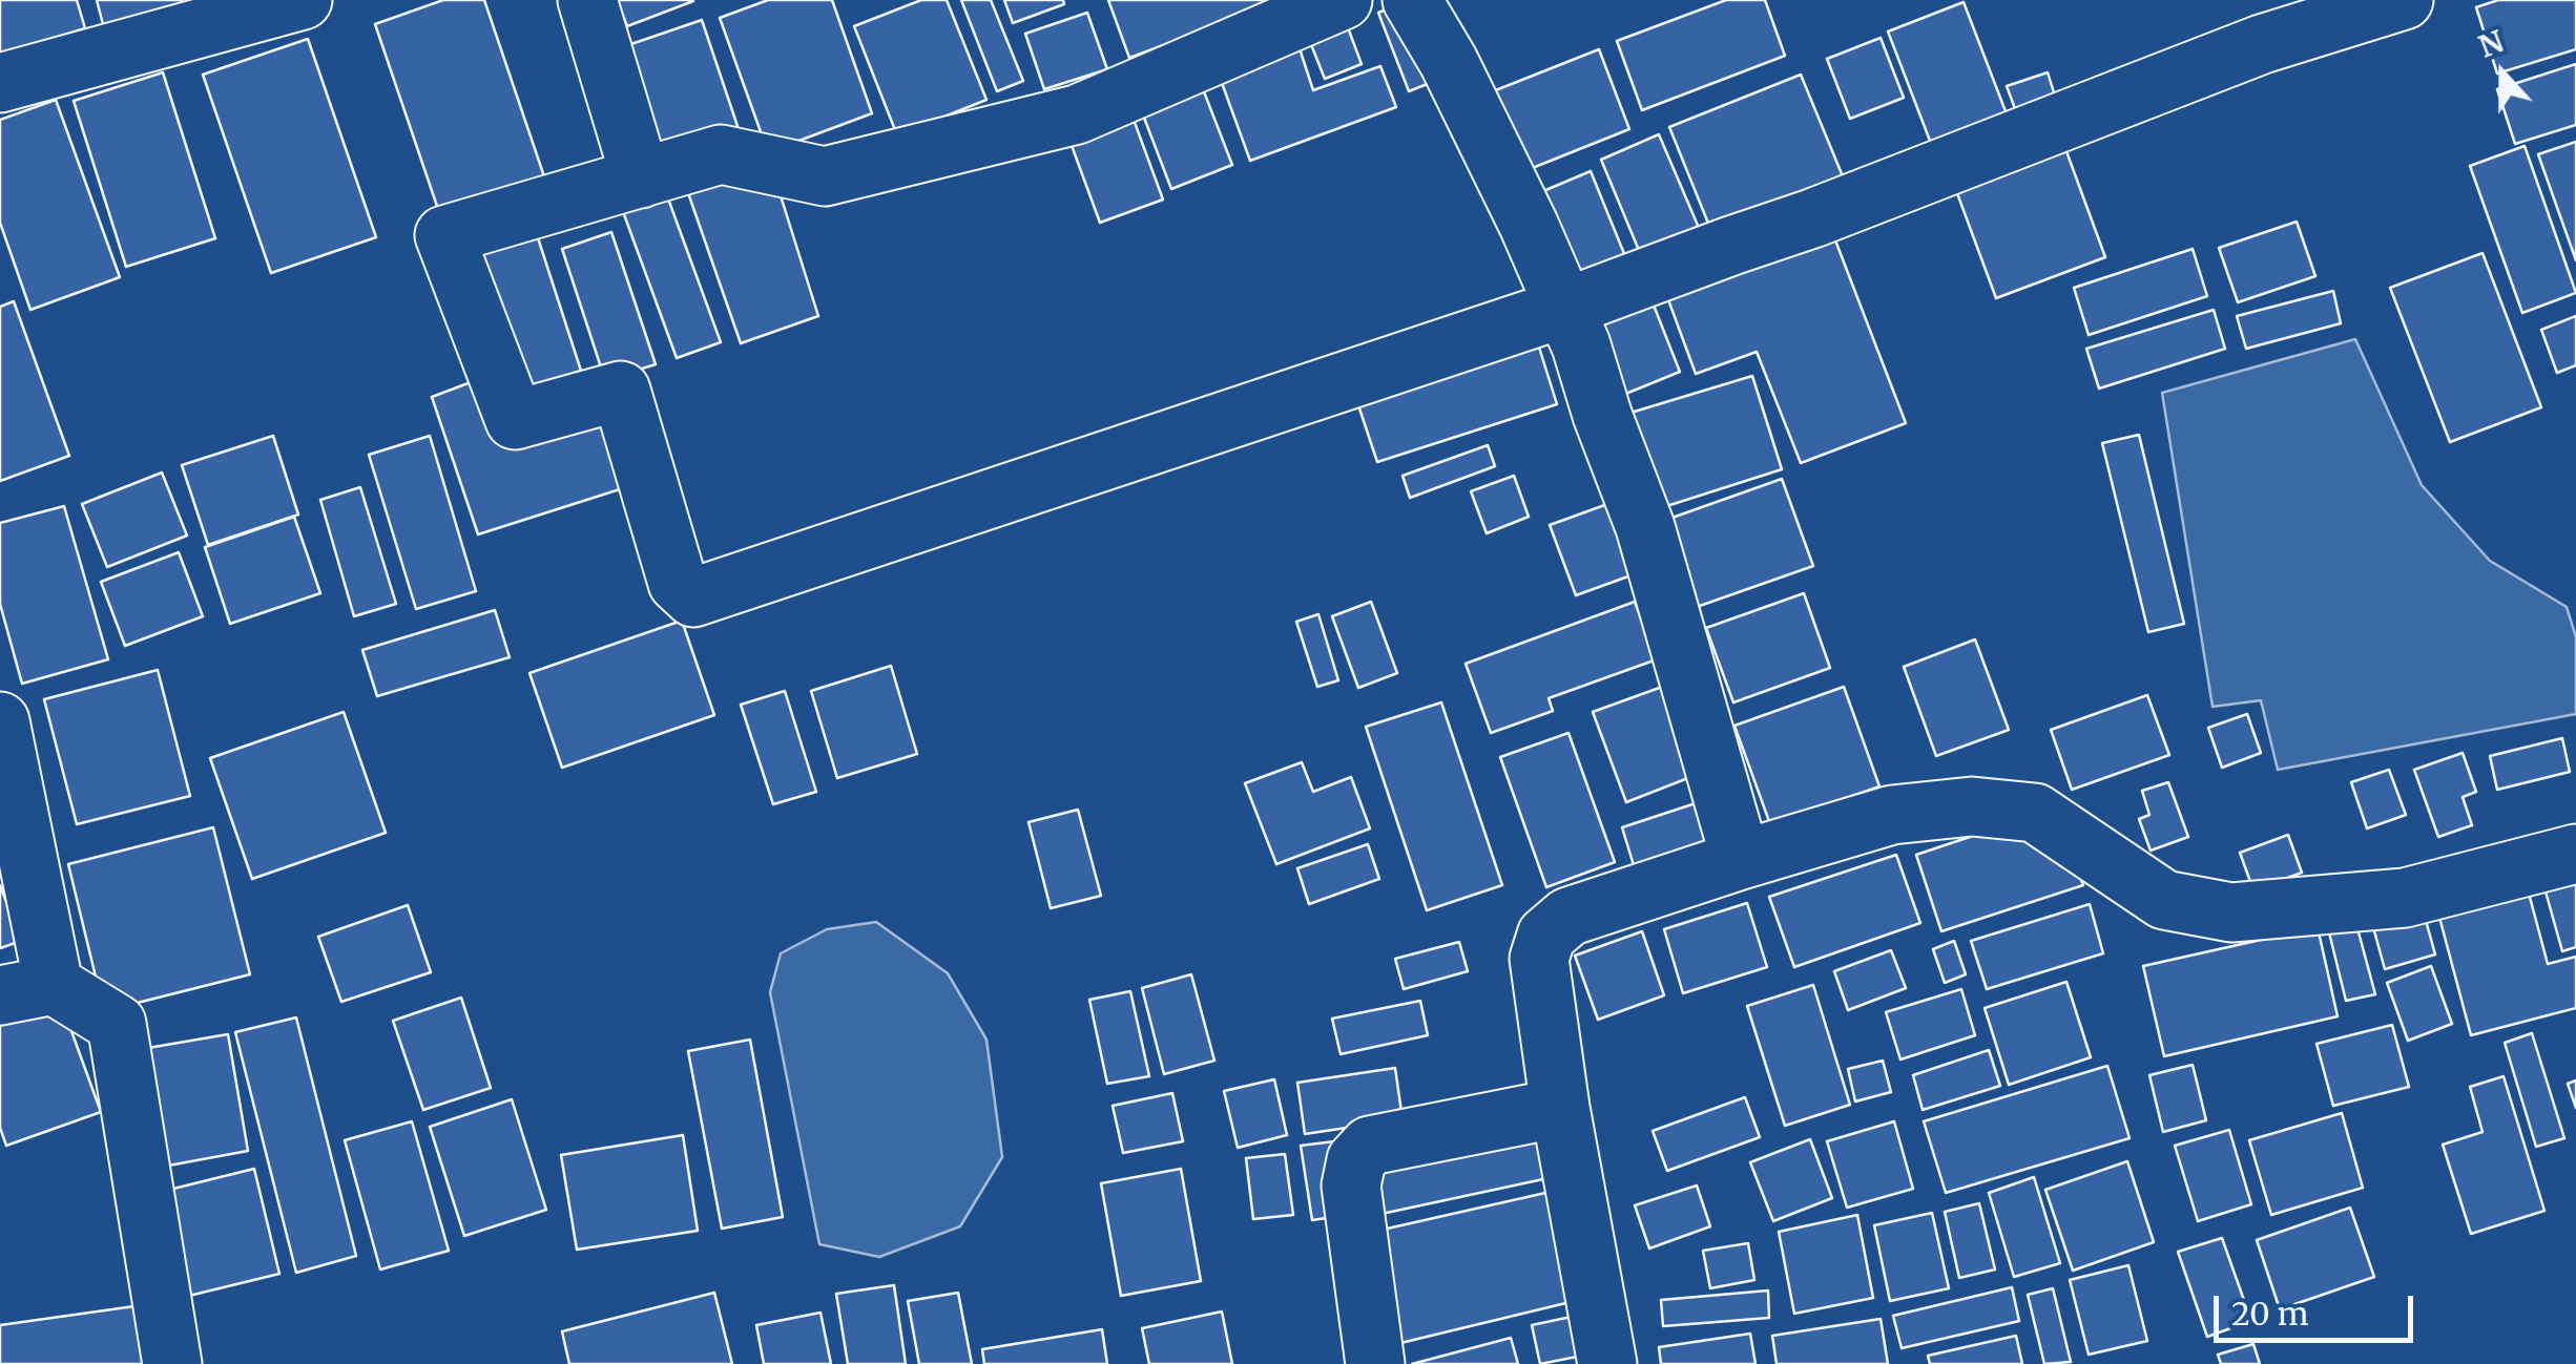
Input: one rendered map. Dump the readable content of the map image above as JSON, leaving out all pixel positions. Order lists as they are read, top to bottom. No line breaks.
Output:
{"scale_bar":"20 m","north":"top"}
